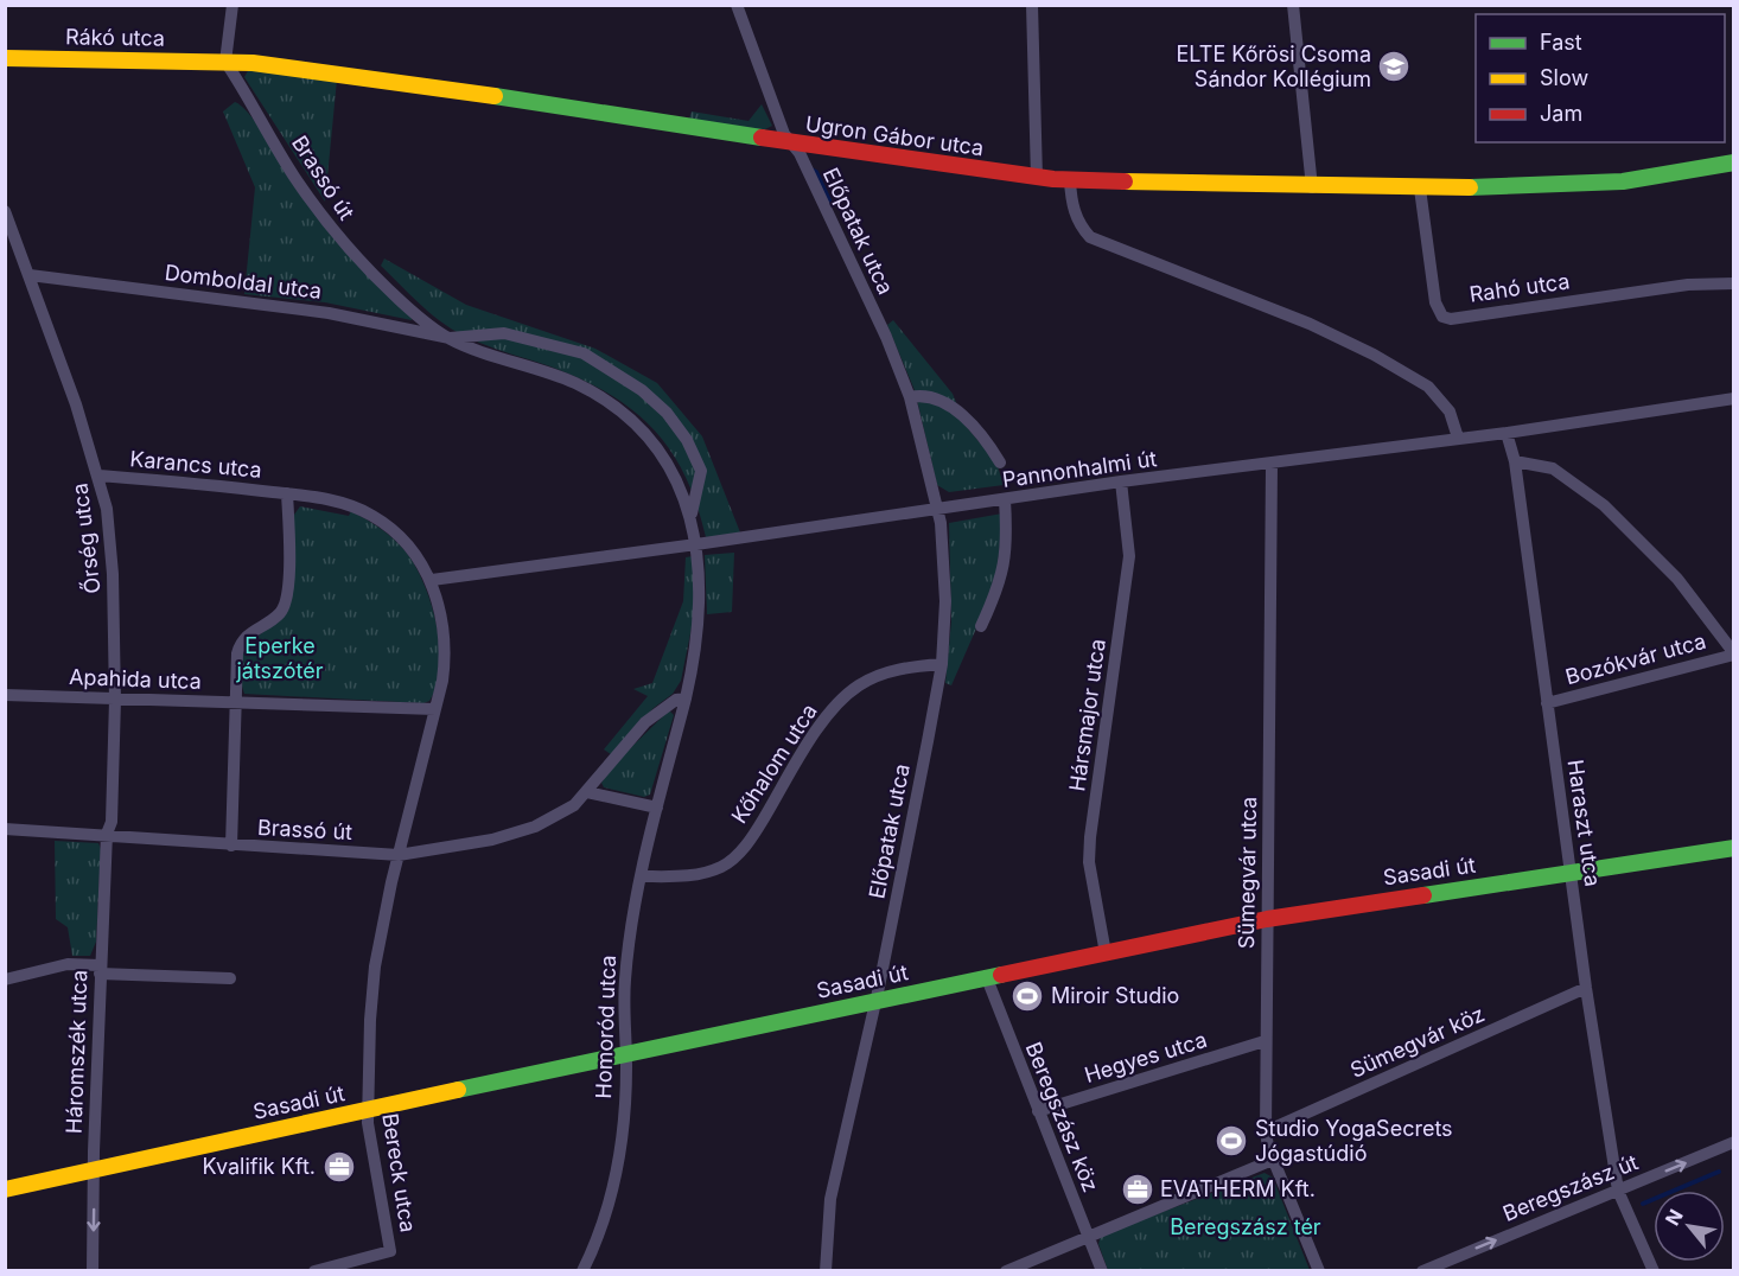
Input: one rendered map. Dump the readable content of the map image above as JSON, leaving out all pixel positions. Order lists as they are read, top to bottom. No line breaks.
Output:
{"streets":{"street":["Rákó utca","Ugron Gábor utca","Brassó út","Előpatak utca","Domboldal utca","Rahó utca","Karancs utca","Pannonhalmi út","Őrség utca","Bozókvár utca","Apahida utca","Hársmajor utca","Kőhalom utca","Haraszt utca","Sasadi út","Sümegvár utca","Homoród utca","Sümegvár köz","Háromszék utca","Hegyes utca","Beregszász köz","Bereck utca","Beregszász út"]},"crossings":[["Rákó utca","Ugron Gábor utca"],["Rákó utca","Brassó út"],["Ugron Gábor utca","Brassó út"],["Ugron Gábor utca","Előpatak utca"],["Brassó út","Domboldal utca"],["Brassó út","Pannonhalmi út"],["Brassó út","Őrség utca"],["Brassó út","Homoród utca"],["Brassó út","Háromszék utca"],["Brassó út","Bereck utca"],["Előpatak utca","Pannonhalmi út"],["Előpatak utca","Kőhalom utca"],["Előpatak utca","Sasadi út"],["Domboldal utca","Őrség utca"],["Karancs utca","Pannonhalmi út"],["Karancs utca","Őrség utca"],["Karancs utca","Bereck utca"],["Pannonhalmi út","Hársmajor utca"],["Pannonhalmi út","Sümegvár utca"],["Pannonhalmi út","Bereck utca"],["Őrség utca","Apahida utca"],["Őrség utca","Háromszék utca"],["Bozókvár utca","Haraszt utca"],["Apahida utca","Bereck utca"],["Hársmajor utca","Sasadi út"],["Kőhalom utca","Homoród utca"],["Haraszt utca","Sasadi út"],["Haraszt utca","Sümegvár köz"],["Haraszt utca","Beregszász út"],["Sasadi út","Sümegvár utca"],["Sasadi út","Homoród utca"],["Sasadi út","Háromszék utca"],["Sasadi út","Beregszász köz"],["Sasadi út","Bereck utca"],["Sümegvár utca","Sümegvár köz"],["Sümegvár utca","Hegyes utca"],["Hegyes utca","Beregszász köz"]],"one_way":["Beregszász út"],"parks":["Eperke játszótér","Beregszász tér"],"places":{"school or university":["ELTE Kőrösi Csoma Sándor Kollégium"],"sports":["Miroir Studio","Studio YogaSecrets Jógastúdió"],"office":["Kvalifik Kft.","EVATHERM Kft."]},"legend":["Fast","Slow","Jam"],"north":"top left"}
